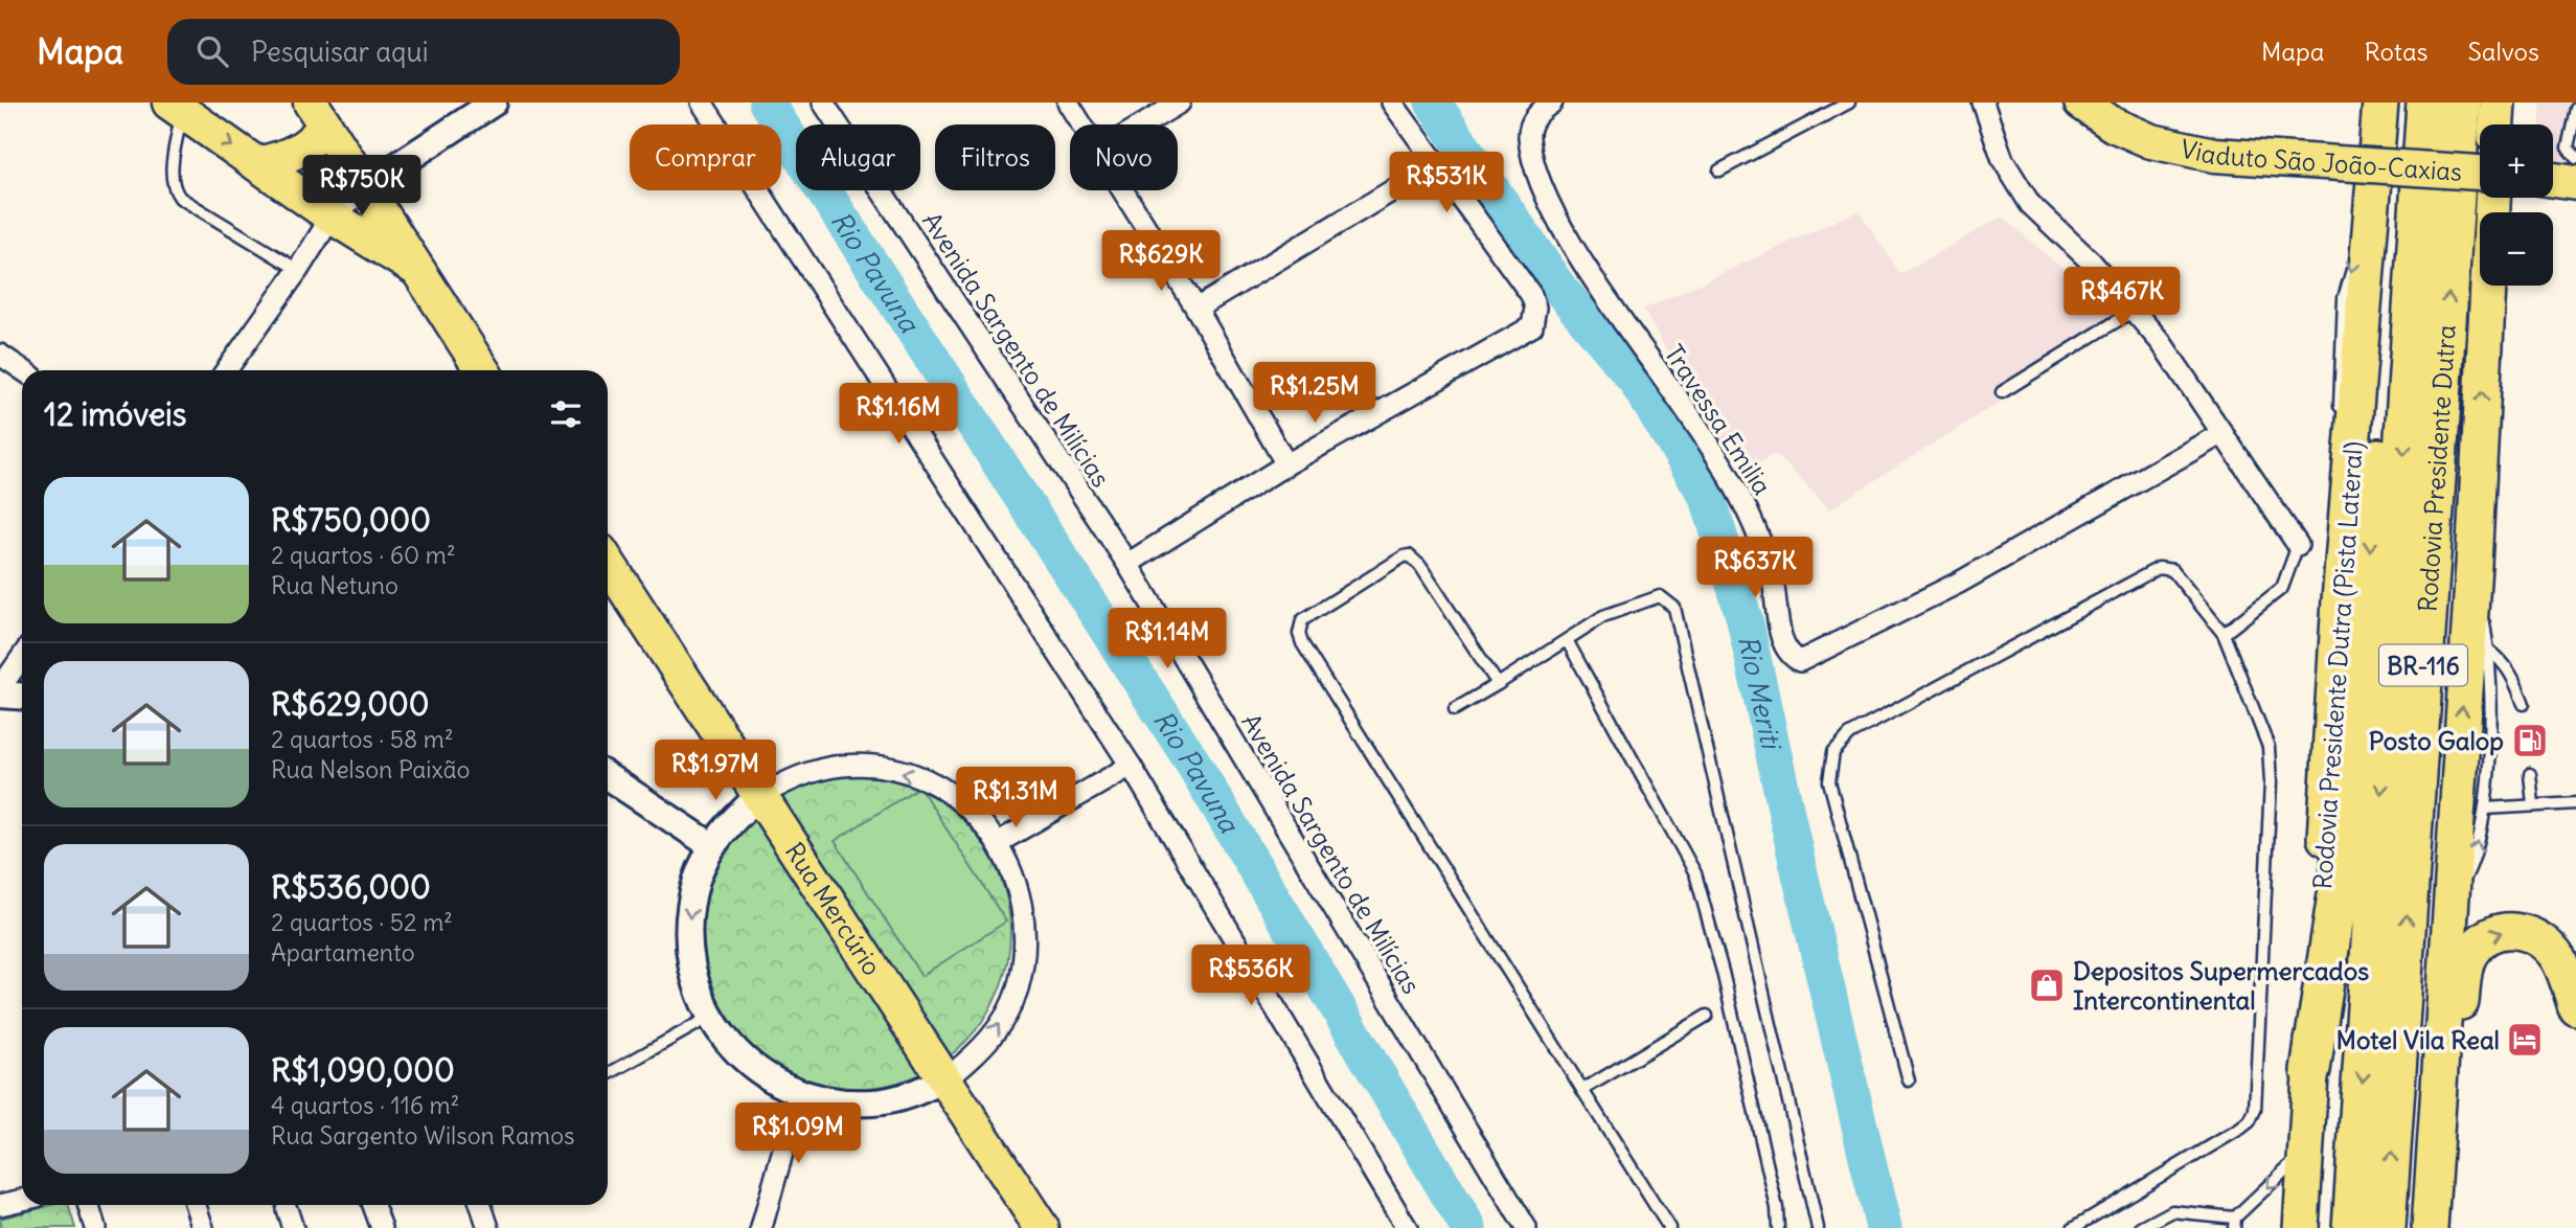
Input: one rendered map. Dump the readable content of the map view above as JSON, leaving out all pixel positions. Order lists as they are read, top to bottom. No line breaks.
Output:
{"streets":{"highway":["Rodovia Presidente Dutra","Rodovia Presidente Dutra (Pista Lateral)","BR-116"],"main road":["Viaduto São João-Caxias","Rua Mercúrio"],"street":["Avenida Sargento de Milícias","Travessa Emilia"]},"water":["Rio Pavuna","Rio Meriti"],"places":{"fuel station":["Posto Galop"],"shop":["Depositos Supermercados Intercontinental"],"hotel":["Motel Vila Real"]},"page":{"header":"Mapa","search":"Pesquisar aqui","nav":["Mapa","Rotas","Salvos"],"map_buttons":["+","−"],"chip":["Comprar","Alugar","Filtros","Novo"],"price":["R$531K","R$750K","R$629K","R$467K","R$1.25M","R$1.16M","R$637K","R$1.14M","R$1.97M","R$1.31M","R$536K","R$1.09M"],"heading":"12 imóveis","list":[{"name":"R$750,000","note":"2 quartos · 60 m² · Rua Netuno"},{"name":"R$629,000","note":"2 quartos · 58 m² · Rua Nelson Paixão"},{"name":"R$536,000","note":"2 quartos · 52 m² · Apartamento"},{"name":"R$1,090,000","note":"4 quartos · 116 m² · Rua Sargento Wilson Ramos"}]}}
